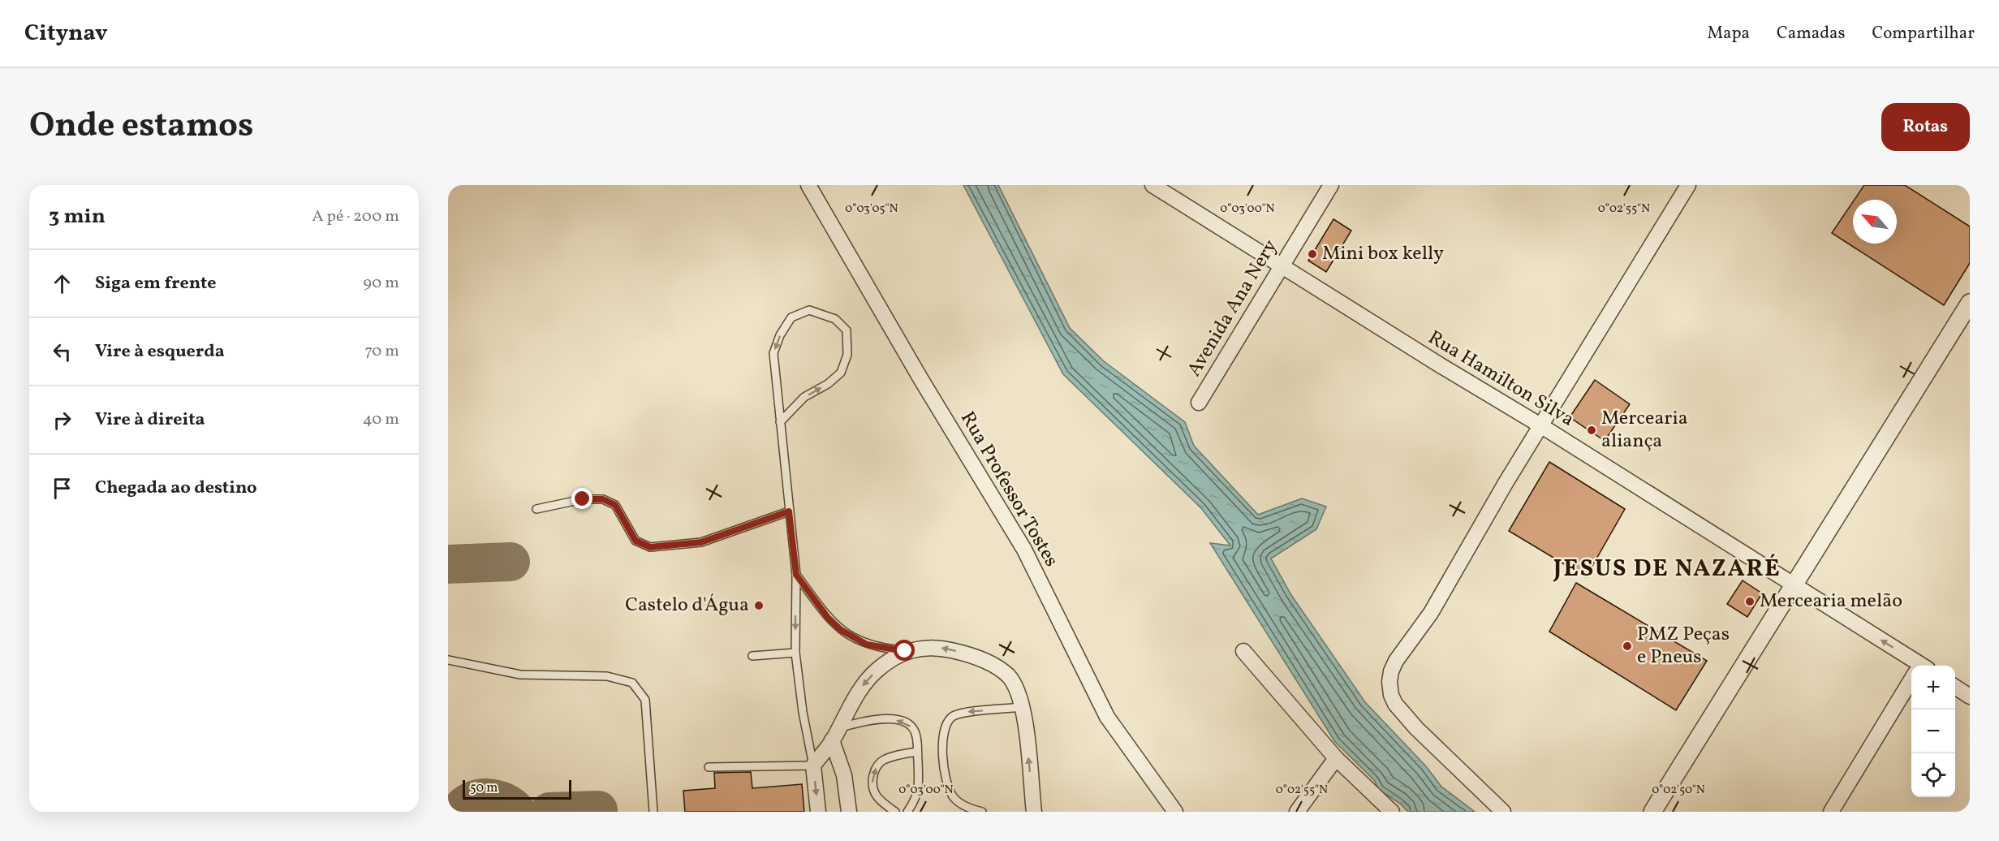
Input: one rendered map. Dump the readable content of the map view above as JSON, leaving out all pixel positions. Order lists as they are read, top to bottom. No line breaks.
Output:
{"streets":{"street":["Avenida Ana Nery","Rua Hamilton Silva","Rua Professor Tostes"]},"crossings":[["Avenida Ana Nery","Rua Hamilton Silva"]],"districts":["JESUS DE NAZARÉ"],"places":["Mini box kelly","Mercearia aliança","Mercearia melão","Castelo d'Água","PMZ Peças e Pneus"],"scale_bar":"50 m","north":"top left","page":{"header":"Citynav","nav":["Mapa","Camadas","Compartilhar"],"title":"Onde estamos","buttons":"Rotas","heading":["3 min","A pé · 200 m"],"list":[["Siga em frente","90 m"],["Vire à esquerda","70 m"],["Vire à direita","40 m"],"Chegada ao destino"],"map_buttons":["+","−"],"scale":"50 m"},"coordinates":["0°03'05\"N","0°03'00\"N","0°02'55\"N","0°02'50\"N"]}
